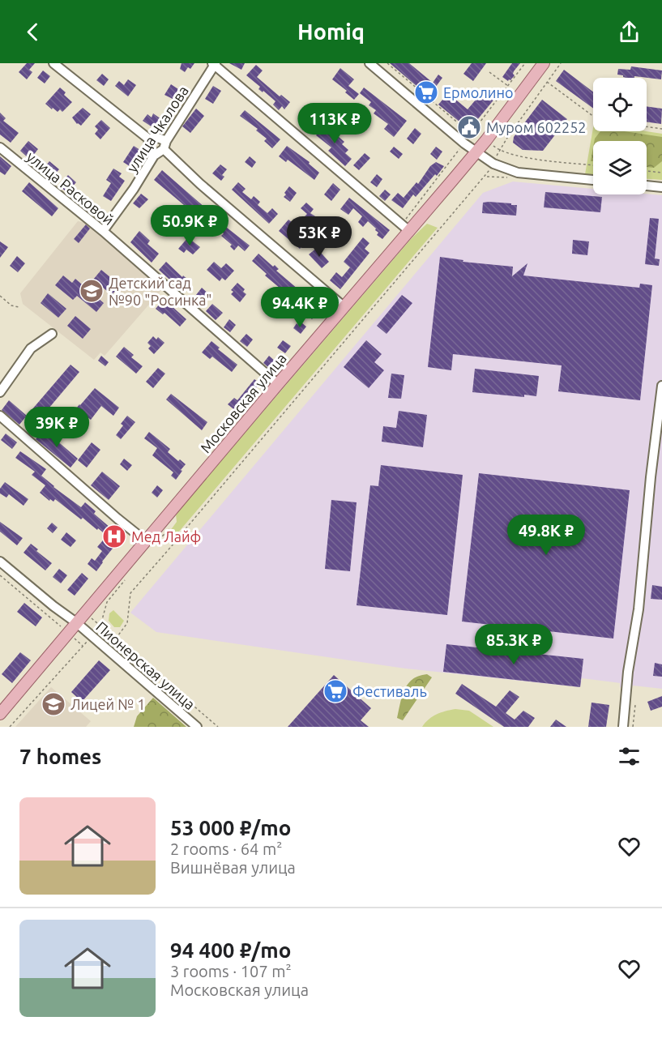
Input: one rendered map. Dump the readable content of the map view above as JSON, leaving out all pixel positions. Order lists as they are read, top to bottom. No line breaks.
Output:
{"streets":{"main road":["Московская улица"],"street":["улица Чкалова","улица Расковой","Пионерская улица"]},"crossings":[["улица Чкалова","улица Расковой"],["улица Расковой","Московская улица"],["Московская улица","Пионерская улица"]],"places":{"supermarket":["Ермолино","Фестиваль"],"public building":["Муром 602252"],"school or university":["Детский сад №90 \"Росинка\"","Лицей № 1"],"hospital":["Мед Лайф"]},"page":{"header":"Homiq","price":["113K ₽","50.9K ₽","53K ₽","94.4K ₽","39K ₽","49.8K ₽","85.3K ₽"],"heading":"7 homes","list":[{"name":"53 000 ₽/mo","note":"2 rooms · 64 m² · Вишнёвая улица"},{"name":"94 400 ₽/mo","note":"3 rooms · 107 m² · Московская улица"}]}}
